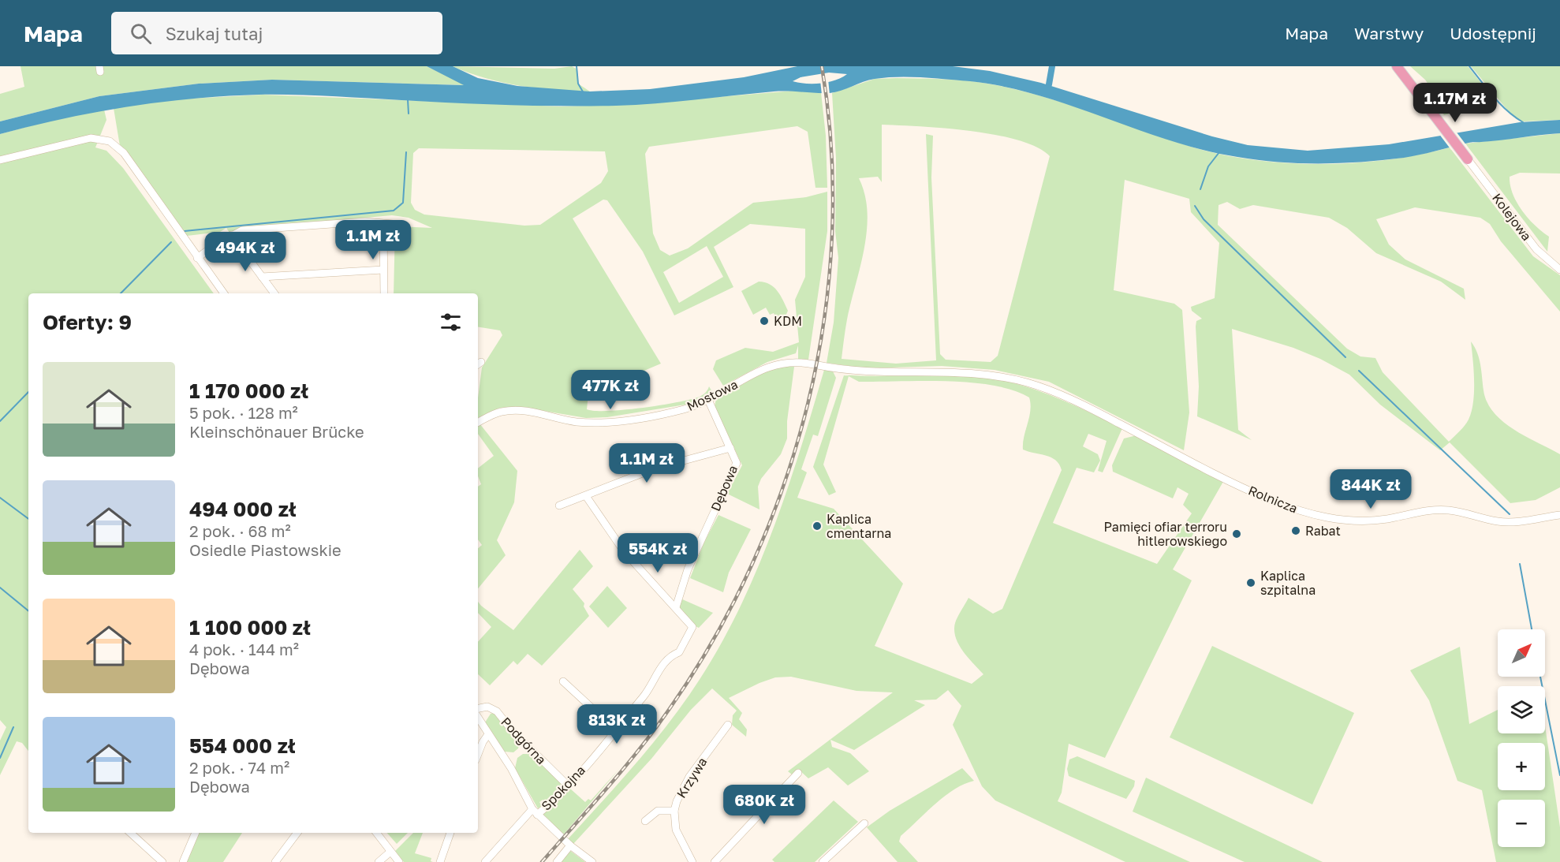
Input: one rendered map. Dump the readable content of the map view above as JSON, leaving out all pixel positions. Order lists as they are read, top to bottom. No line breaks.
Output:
{"streets":{"street":["Kolejowa","Mostowa","Dębowa","Rolnicza","Podgórna","Krzywa","Spokojna"]},"crossings":[["Mostowa","Dębowa"],["Mostowa","Rolnicza"],["Dębowa","Spokojna"],["Podgórna","Spokojna"]],"places":["KDM","Kaplica cmentarna","Rabat","Pamięci ofiar terroru hitlerowskiego","Kaplica szpitalna"],"north":"top right","page":{"header":"Mapa","search":"Szukaj tutaj","nav":["Mapa","Warstwy","Udostępnij"],"price":["1.17M zł","1.1M zł","494K zł","477K zł","1.1M zł","844K zł","554K zł","813K zł","680K zł"],"heading":"Oferty: 9","list":[{"name":"1 170 000 zł","note":"5 pok. · 128 m² · Kleinschönauer Brücke"},{"name":"494 000 zł","note":"2 pok. · 68 m² · Osiedle Piastowskie"},{"name":"1 100 000 zł","note":"4 pok. · 144 m² · Dębowa"},{"name":"554 000 zł","note":"2 pok. · 74 m² · Dębowa"}],"map_buttons":["+","−"]}}
